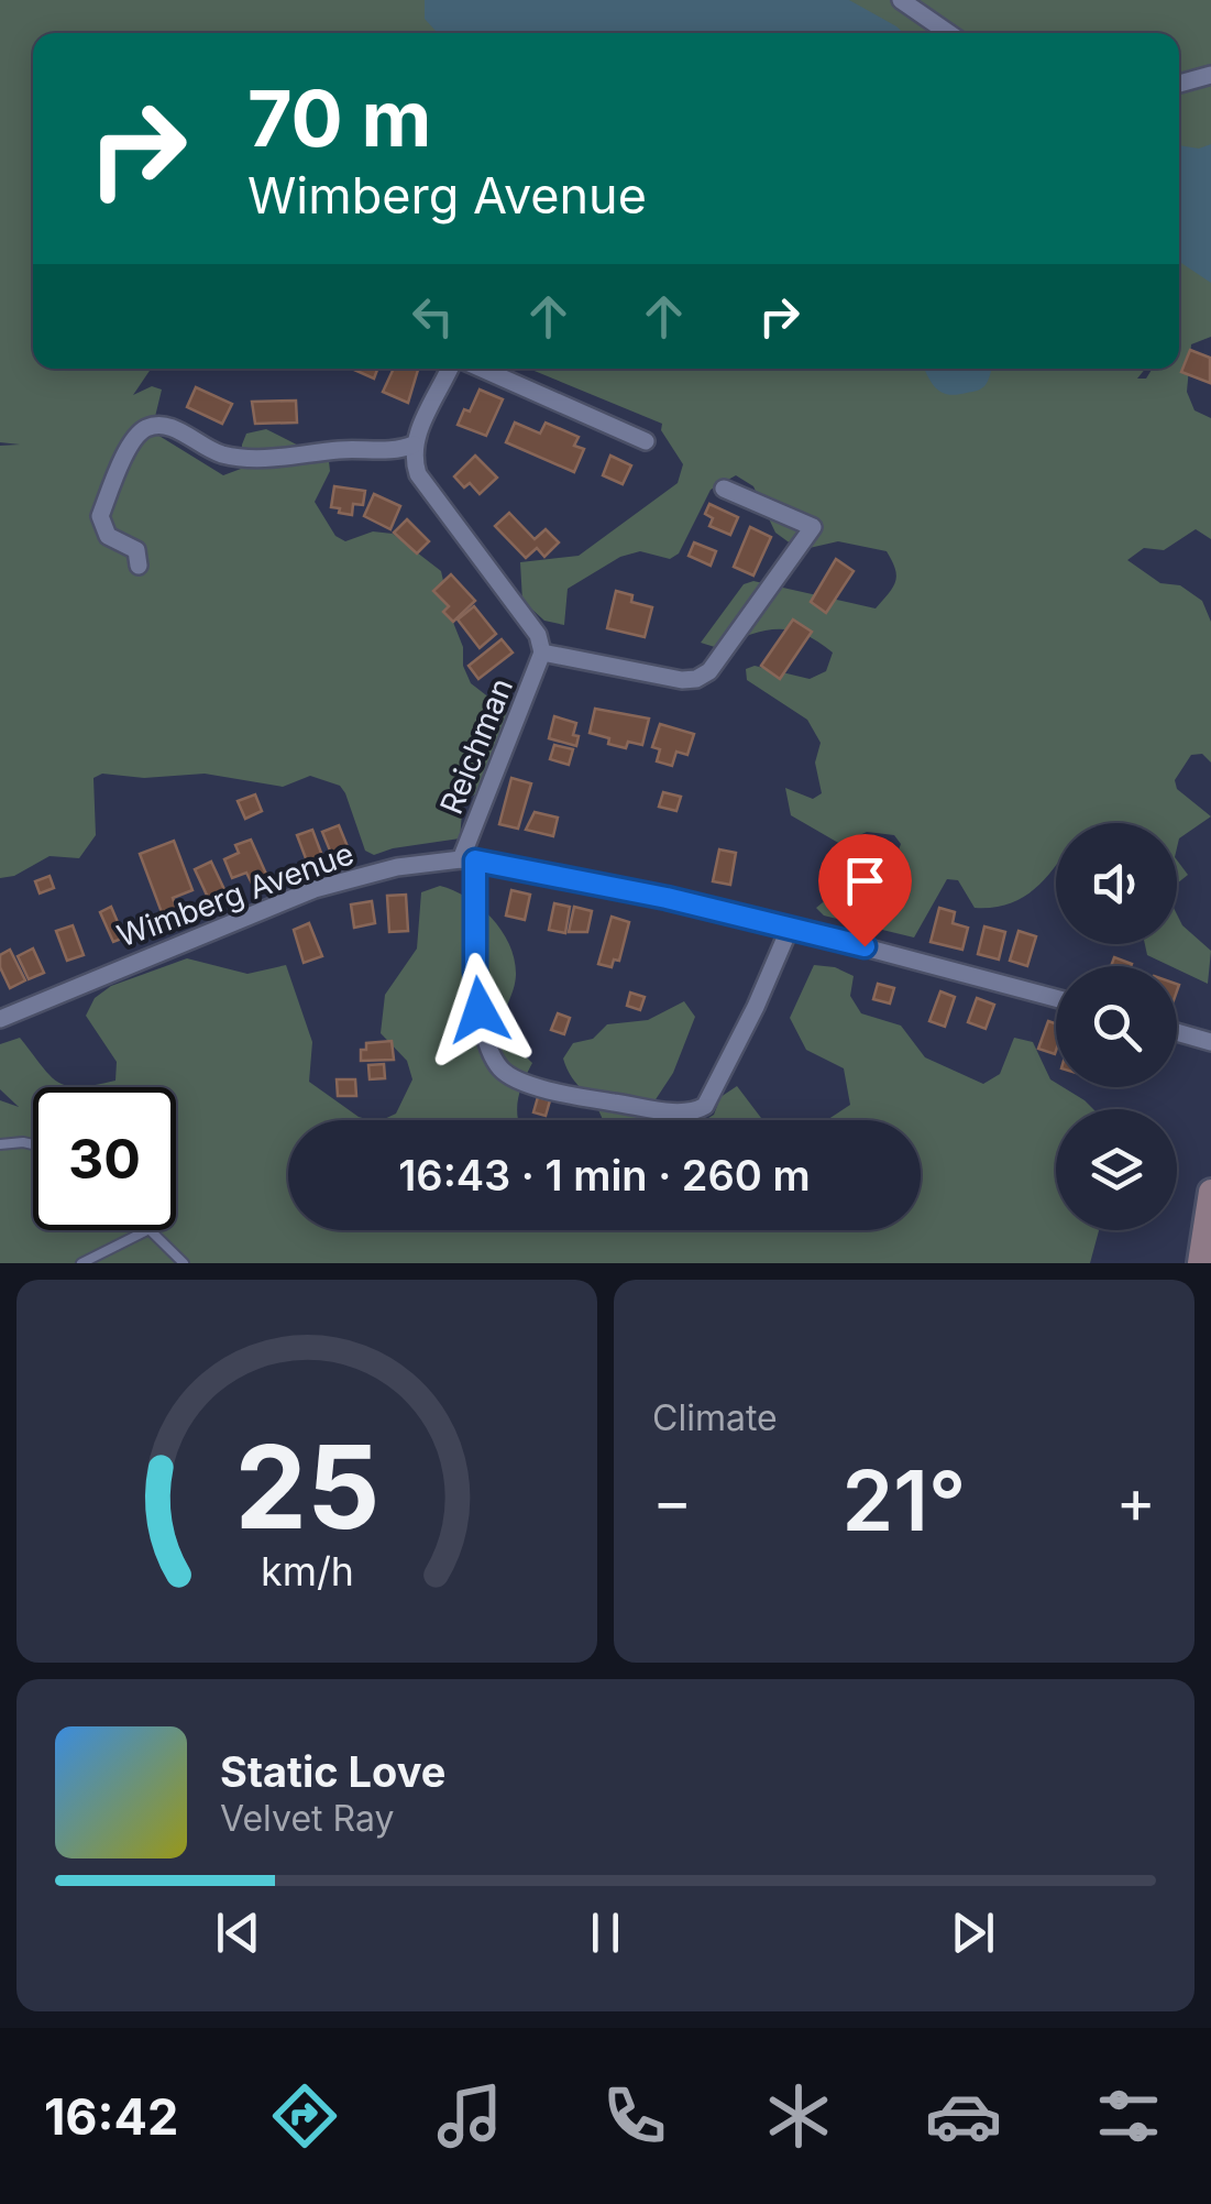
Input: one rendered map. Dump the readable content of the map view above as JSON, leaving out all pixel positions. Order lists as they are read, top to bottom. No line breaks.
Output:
{"streets":{"street":["Reichman","Wimberg Avenue"]},"crossings":[["Reichman","Wimberg Avenue"]],"page":{"turn":["70 m","Wimberg Avenue"],"limit":"30","trip":"16:43 · 1 min · 260 m","tile":"Climate","heat":["−","21°","+"],"song":["Static Love","Velvet Ray"],"tabs":"16:42","gauge":["25","km/h"]}}
